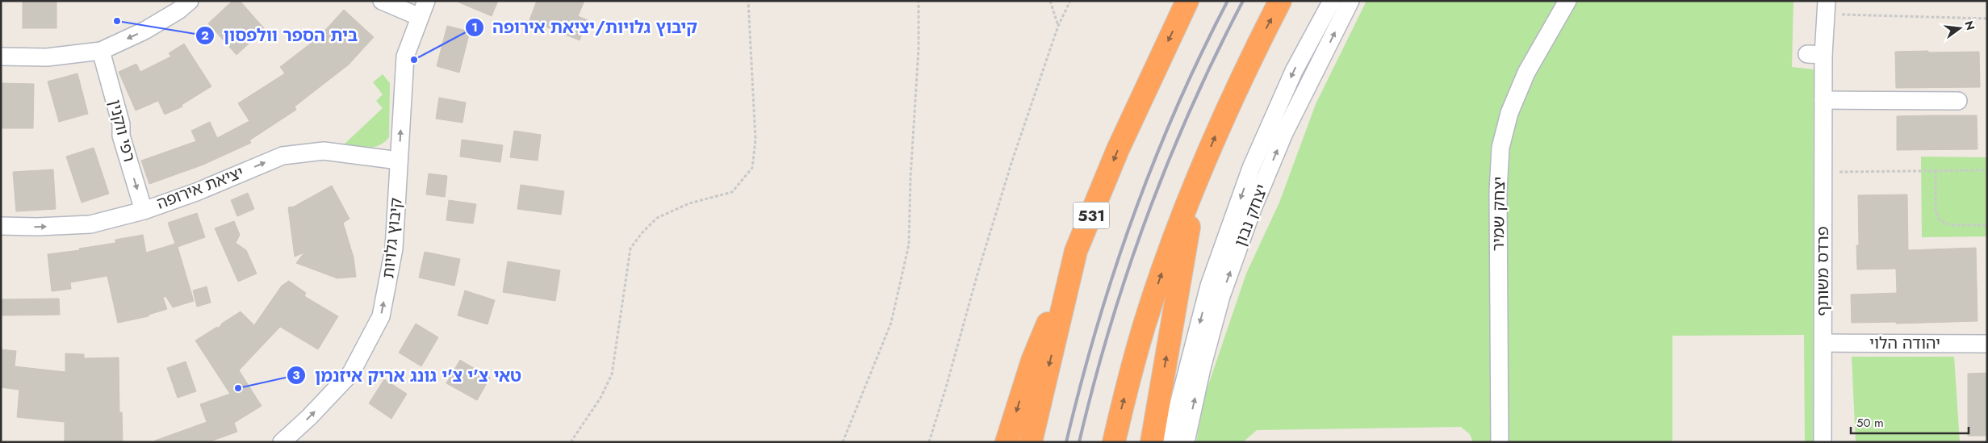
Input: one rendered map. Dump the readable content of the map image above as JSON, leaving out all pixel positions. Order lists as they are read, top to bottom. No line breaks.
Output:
{"streets":{"highway":["531"],"street":["רפי ווקנין","יציאת אירופה","יצחק שמיר","יצחק נבון","קיבוץ גלויות","פרדס משותף","יהודה הלוי"]},"crossings":[["רפי ווקנין","יציאת אירופה"],["יציאת אירופה","קיבוץ גלויות"],["פרדס משותף","יהודה הלוי"]],"one_way":["רפי ווקנין","יציאת אירופה","קיבוץ גלויות"],"places":["בית הספר וולפסון","קיבוץ גלויות/יציאת אירופה","טאי צ'י צ'י גונג אריק איזנמן"],"scale_bar":"50 m","north":"right"}
